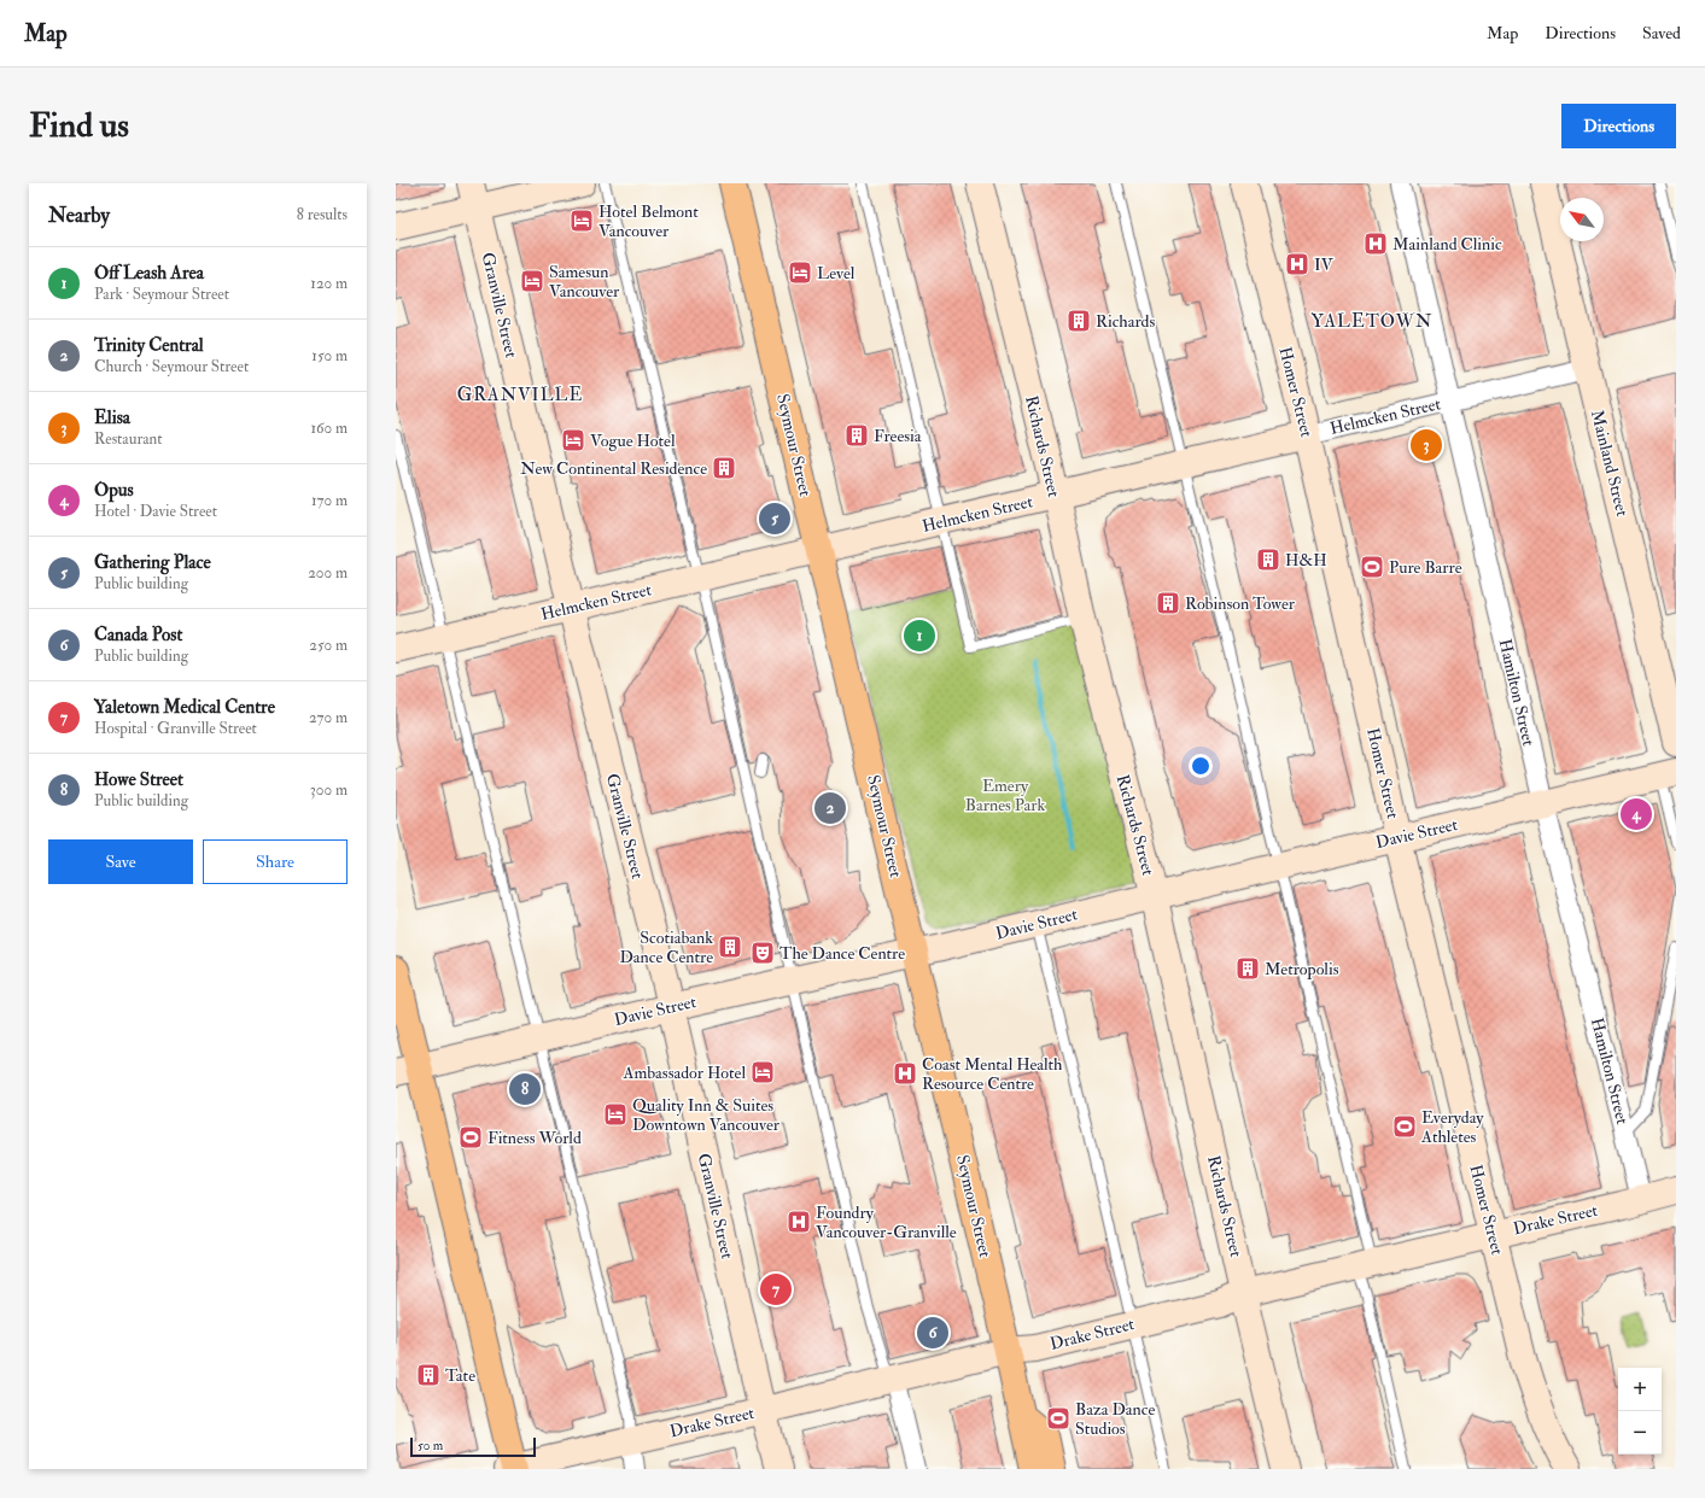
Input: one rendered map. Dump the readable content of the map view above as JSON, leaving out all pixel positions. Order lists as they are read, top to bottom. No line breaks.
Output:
{"streets":{"highway":["Seymour Street"],"street":["Granville Street","Homer Street","Helmcken Street","Richards Street","Mainland Street","Hamilton Street","Davie Street","Drake Street"]},"crossings":[["Granville Street","Helmcken Street"],["Granville Street","Davie Street"],["Granville Street","Drake Street"],["Homer Street","Helmcken Street"],["Homer Street","Davie Street"],["Homer Street","Drake Street"],["Helmcken Street","Seymour Street"],["Helmcken Street","Richards Street"],["Helmcken Street","Mainland Street"],["Helmcken Street","Hamilton Street"],["Seymour Street","Davie Street"],["Seymour Street","Drake Street"],["Richards Street","Davie Street"],["Richards Street","Drake Street"],["Hamilton Street","Davie Street"],["Hamilton Street","Drake Street"]],"districts":["YALETOWN","GRANVILLE"],"parks":["Emery Barnes Park"],"places":{"hotel":["Hotel Belmont Vancouver","Level","Samesun Vancouver","Vogue Hotel","Ambassador Hotel","Quality Inn & Suites Downtown Vancouver"],"hospital":["Mainland Clinic","IV","Coast Mental Health Resource Centre","Foundry Vancouver-Granville"],"building":["Richards","Freesia","New Continental Residence","H&H","Robinson Tower","Scotiabank Dance Centre","Metropolis","Tate"],"sports":["Pure Barre","Everyday Athletes","Fitness World","Baza Dance Studios"],"theatre":["The Dance Centre"]},"scale_bar":"50 m","north":"top left","page":{"header":"Map","nav":["Map","Directions","Saved"],"buttons":["Directions",["Save","Share"]],"title":"Find us","heading":["Nearby","8 results"],"list":[{"mark":"1","name":"Off Leash Area","note":"Park · Seymour Street","value":"120 m"},{"mark":"2","name":"Trinity Central","note":"Church · Seymour Street","value":"150 m"},{"mark":"3","name":"Elisa","note":"Restaurant","value":"160 m"},{"mark":"4","name":"Opus","note":"Hotel · Davie Street","value":"170 m"},{"mark":"5","name":"Gathering Place","note":"Public building","value":"200 m"},{"mark":"6","name":"Canada Post","note":"Public building","value":"250 m"},{"mark":"7","name":"Yaletown Medical Centre","note":"Hospital · Granville Street","value":"270 m"},{"mark":"8","name":"Howe Street","note":"Public building","value":"300 m"}],"pins":["3","5","1","2","4","8","7","6"],"map_buttons":["+","−"],"scale":"50 m"}}
